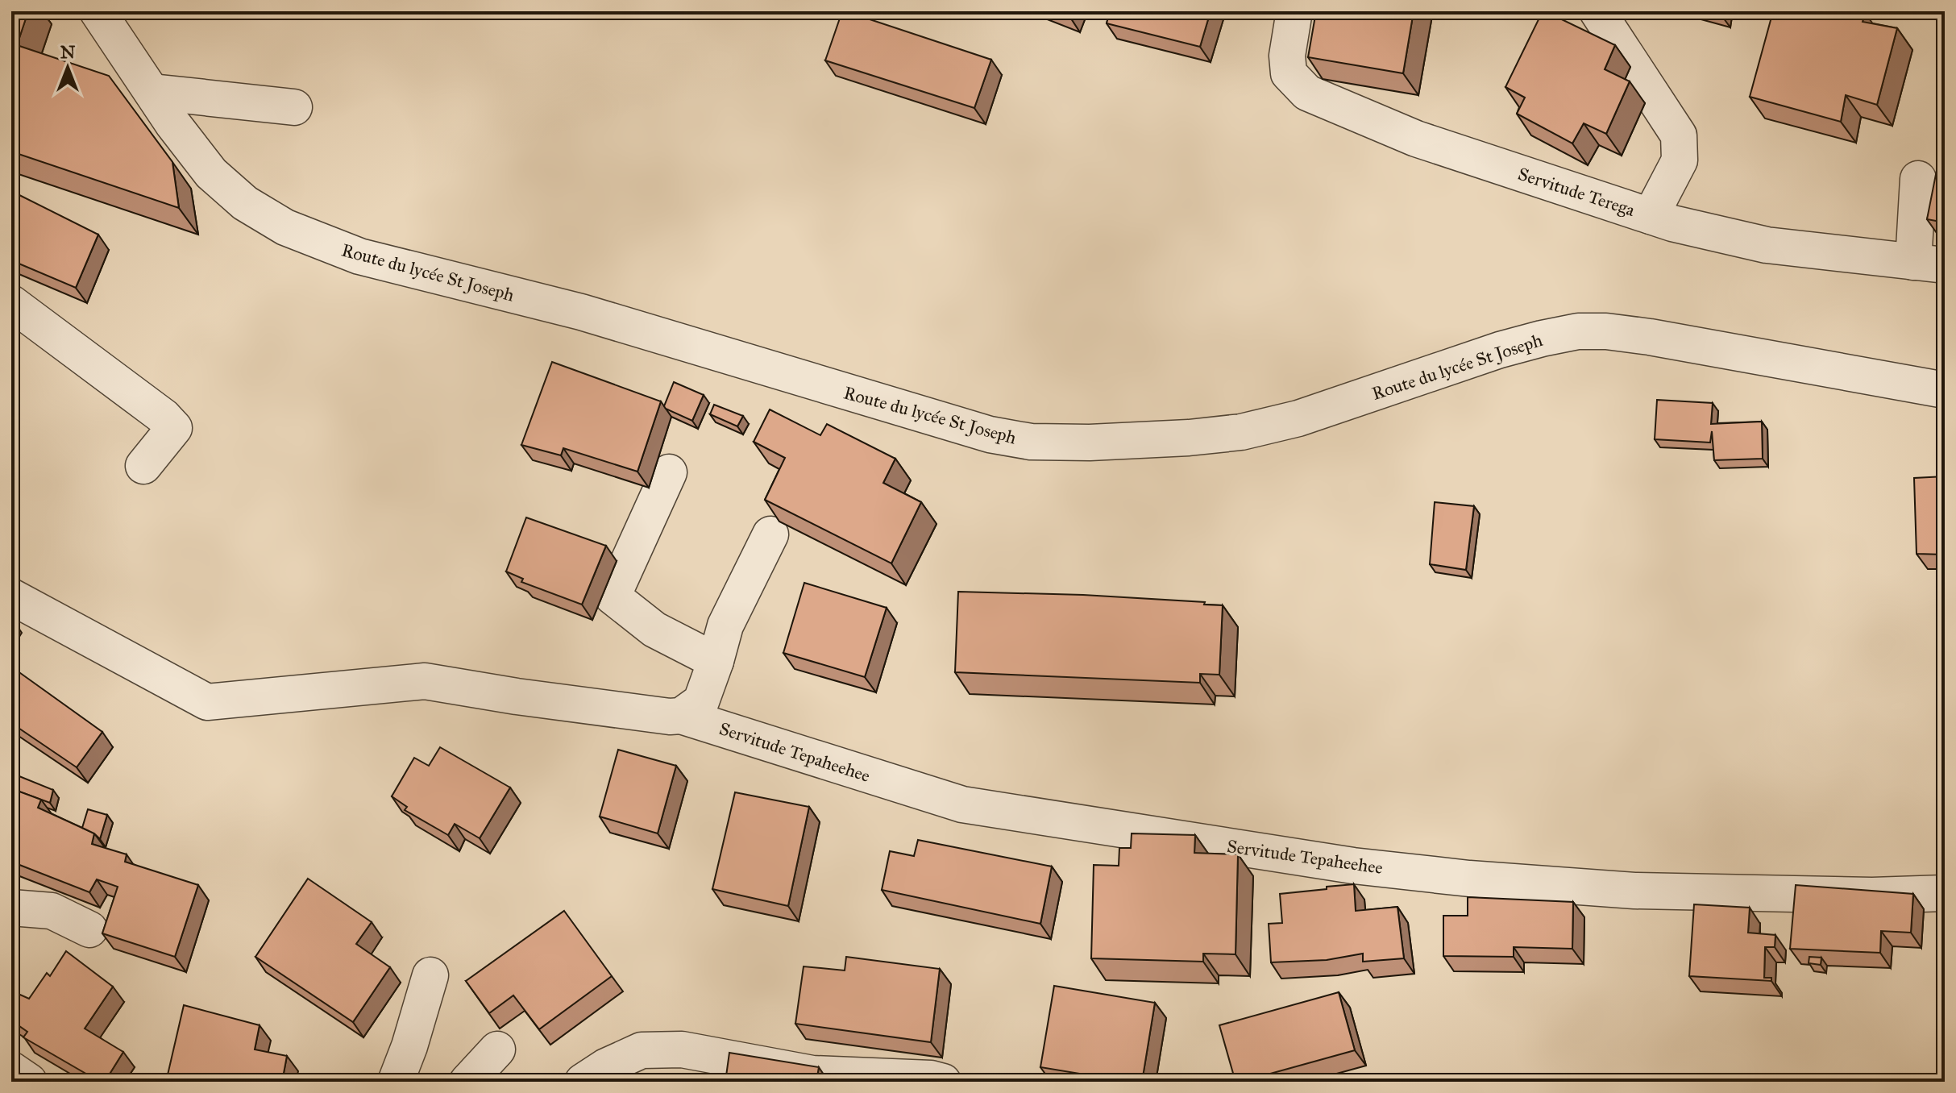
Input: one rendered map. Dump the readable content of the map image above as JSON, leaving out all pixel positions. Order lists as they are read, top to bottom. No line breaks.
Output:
{"streets":{"street":["Servitude Terega","Route du lycée St Joseph","Servitude Tepaheehee"]},"north":"top"}
